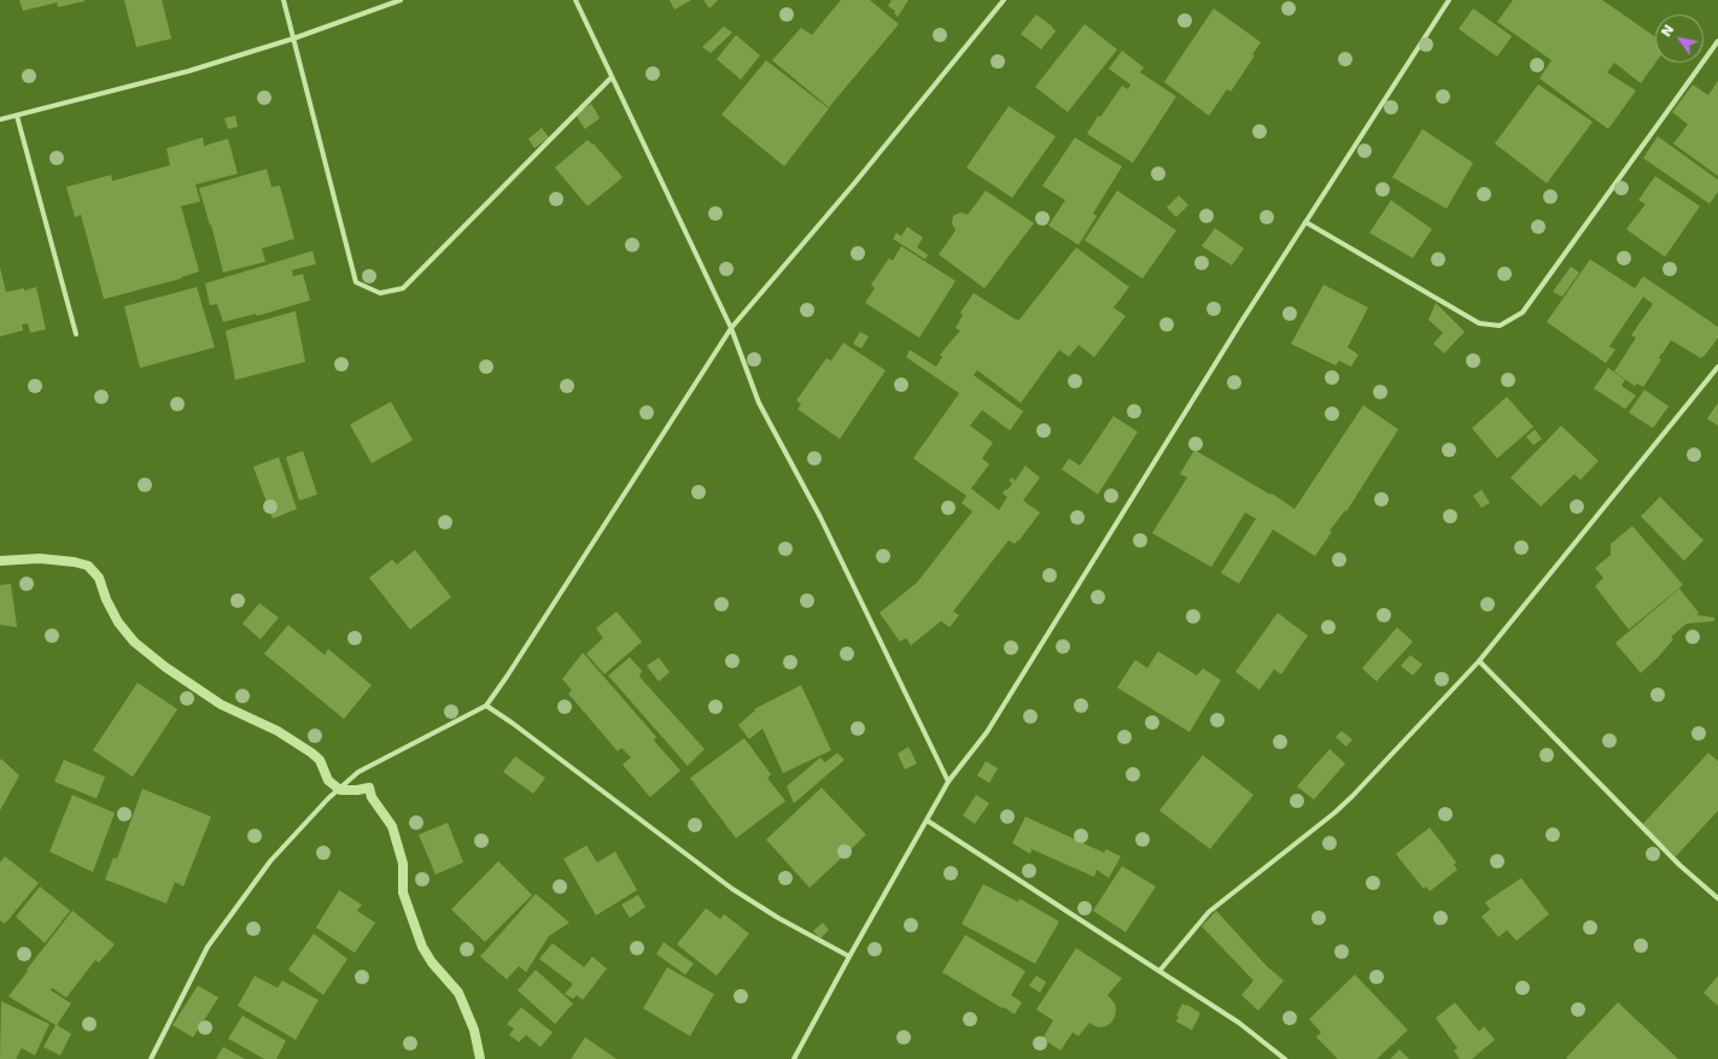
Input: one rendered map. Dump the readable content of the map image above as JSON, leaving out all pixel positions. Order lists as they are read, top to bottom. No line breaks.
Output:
{"north":"top left"}
